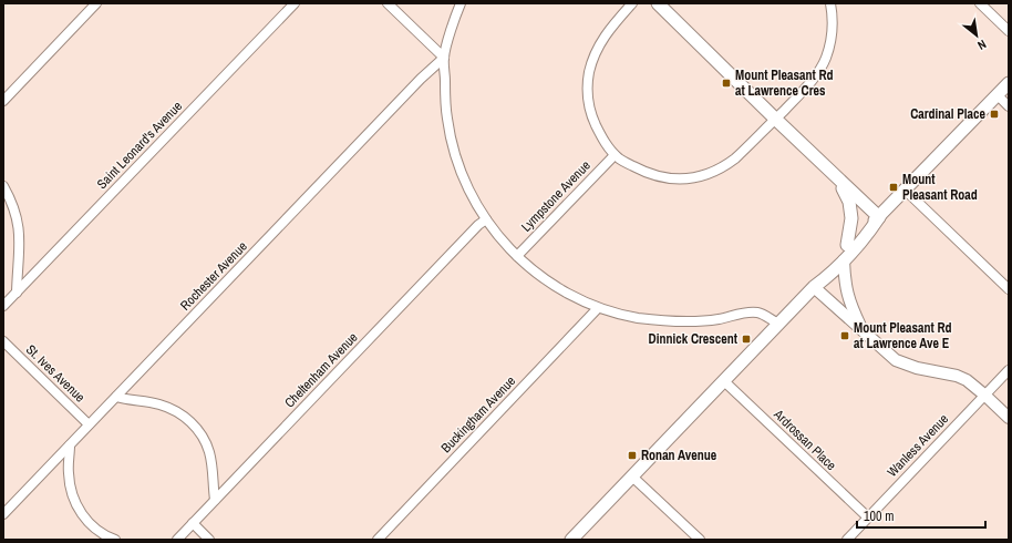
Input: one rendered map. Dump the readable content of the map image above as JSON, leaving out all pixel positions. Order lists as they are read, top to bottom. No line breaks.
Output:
{"streets":{"street":["Saint Leonard's Avenue","Lympstone Avenue","Rochester Avenue","Cheltenham Avenue","St. Ives Avenue","Buckingham Avenue","Ardrossan Place","Wanless Avenue"]},"crossings":[["Rochester Avenue","St. Ives Avenue"],["Ardrossan Place","Wanless Avenue"]],"places":{"transit":["Mount Pleasant Rd at Lawrence Cres","Cardinal Place","Mount Pleasant Road","Mount Pleasant Rd at Lawrence Ave E","Dinnick Crescent","Ronan Avenue"]},"scale_bar":"100 m","north":"bottom right"}
